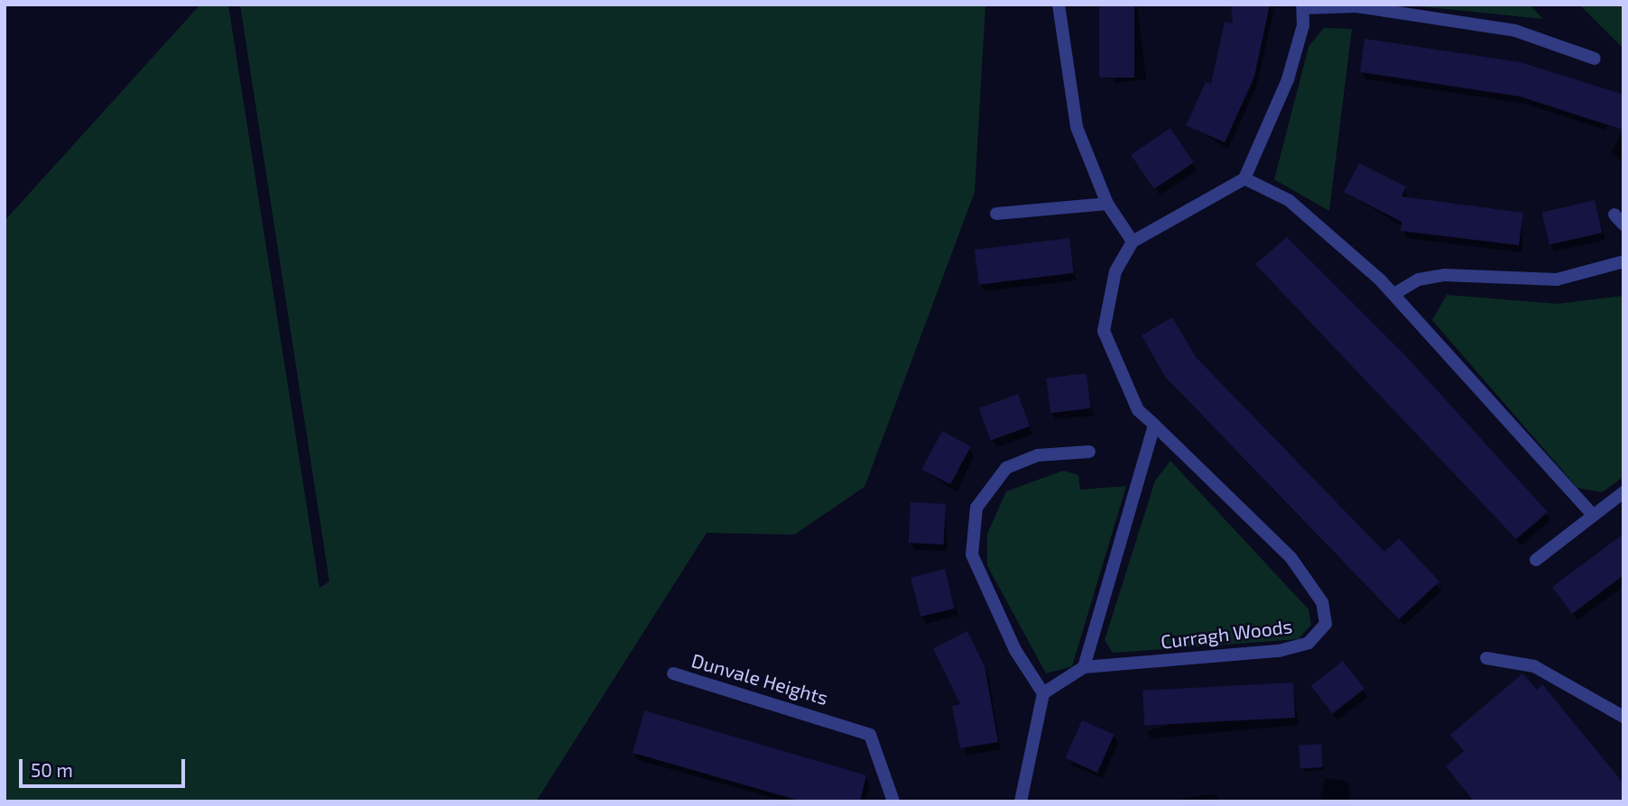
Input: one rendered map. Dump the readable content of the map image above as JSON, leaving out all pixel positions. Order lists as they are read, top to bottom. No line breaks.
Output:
{"streets":{"street":["Curragh Woods","Dunvale Heights"]},"scale_bar":"50 m"}
